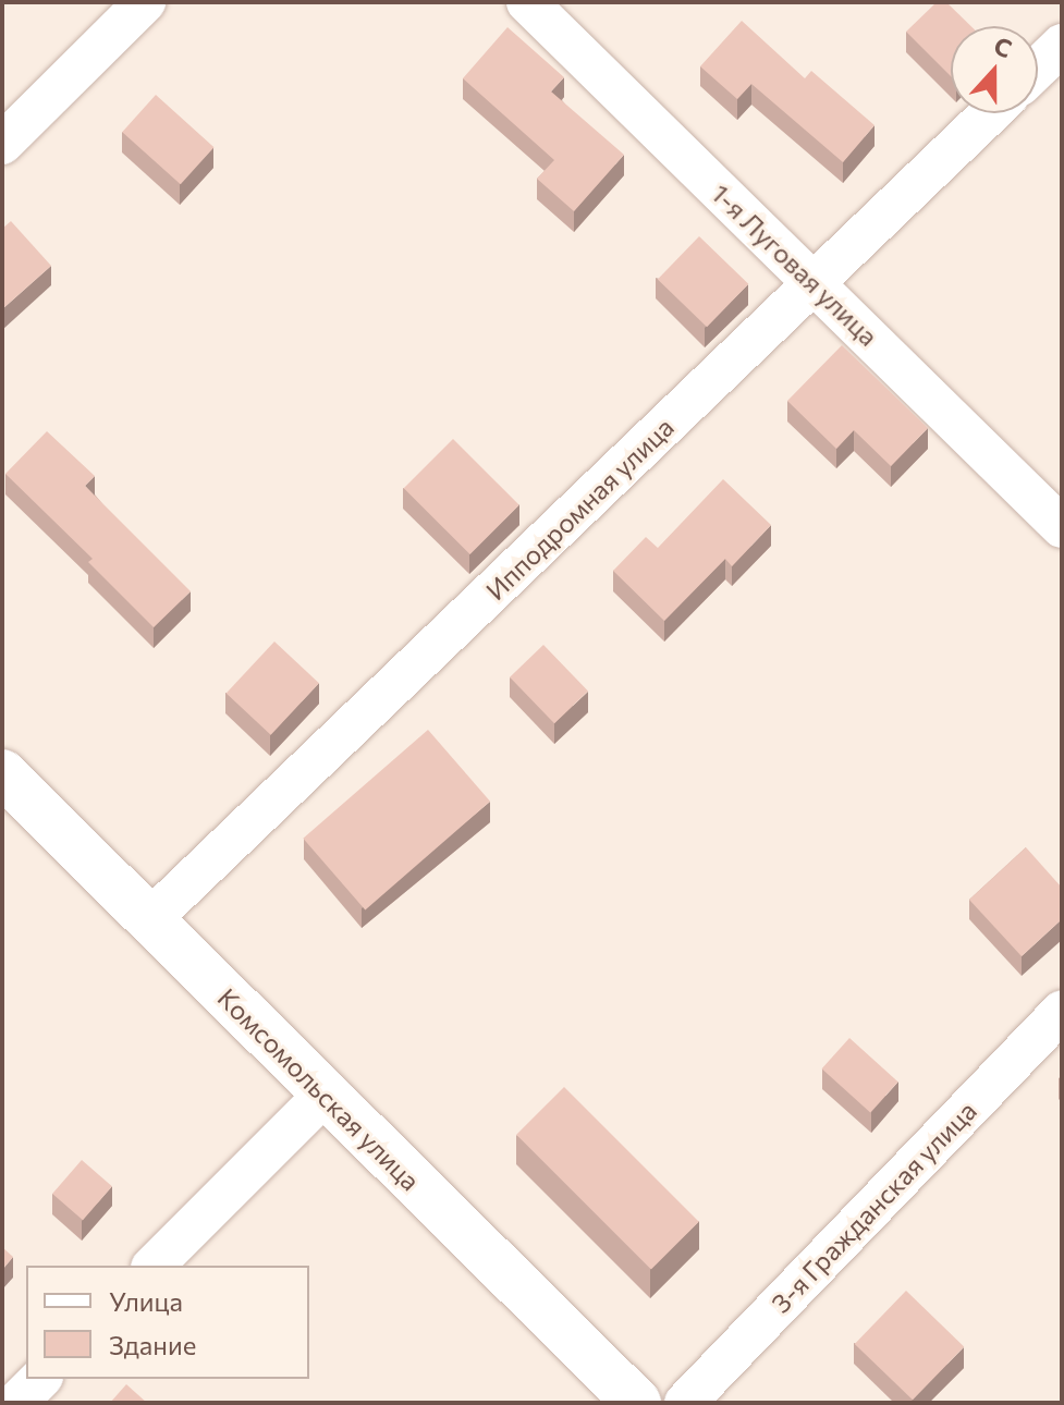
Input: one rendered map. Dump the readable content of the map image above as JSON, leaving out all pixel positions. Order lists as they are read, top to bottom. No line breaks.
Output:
{"streets":{"main road":["Комсомольская улица"],"street":["1-я Луговая улица","Ипподромная улица","3-я Гражданская улица"]},"crossings":[["1-я Луговая улица","Ипподромная улица"],["Ипподромная улица","Комсомольская улица"]],"legend":["Улица","Здание"],"north":"top"}
